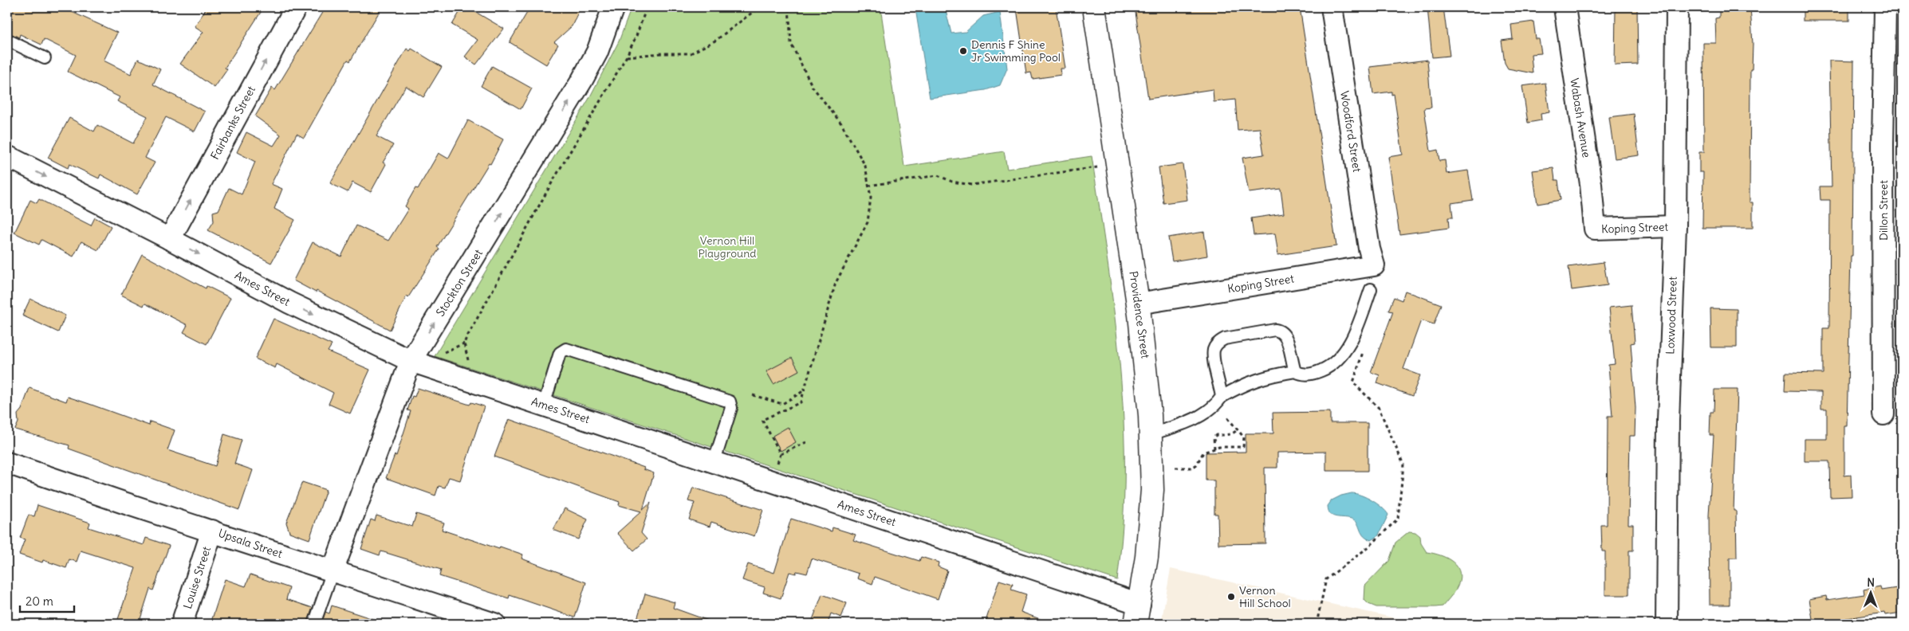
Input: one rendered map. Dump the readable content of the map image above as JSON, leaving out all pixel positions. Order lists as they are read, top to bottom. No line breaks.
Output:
{"streets":{"main road":["Providence Street"],"street":["Wabash Avenue","Fairbanks Street","Woodford Street","Dillon Street","Koping Street","Stockton Street","Ames Street","Loxwood Street","Upsala Street","Louise Street"]},"crossings":[["Wabash Avenue","Koping Street"],["Fairbanks Street","Ames Street"],["Woodford Street","Koping Street"],["Koping Street","Providence Street"],["Koping Street","Loxwood Street"],["Stockton Street","Ames Street"],["Stockton Street","Upsala Street"],["Ames Street","Providence Street"],["Upsala Street","Louise Street"]],"one_way":["Fairbanks Street","Stockton Street","Ames Street"],"parks":["Vernon Hill Playground"],"places":["Dennis F Shine Jr Swimming Pool","Vernon Hill School"],"scale_bar":"20 m","north":"top"}
